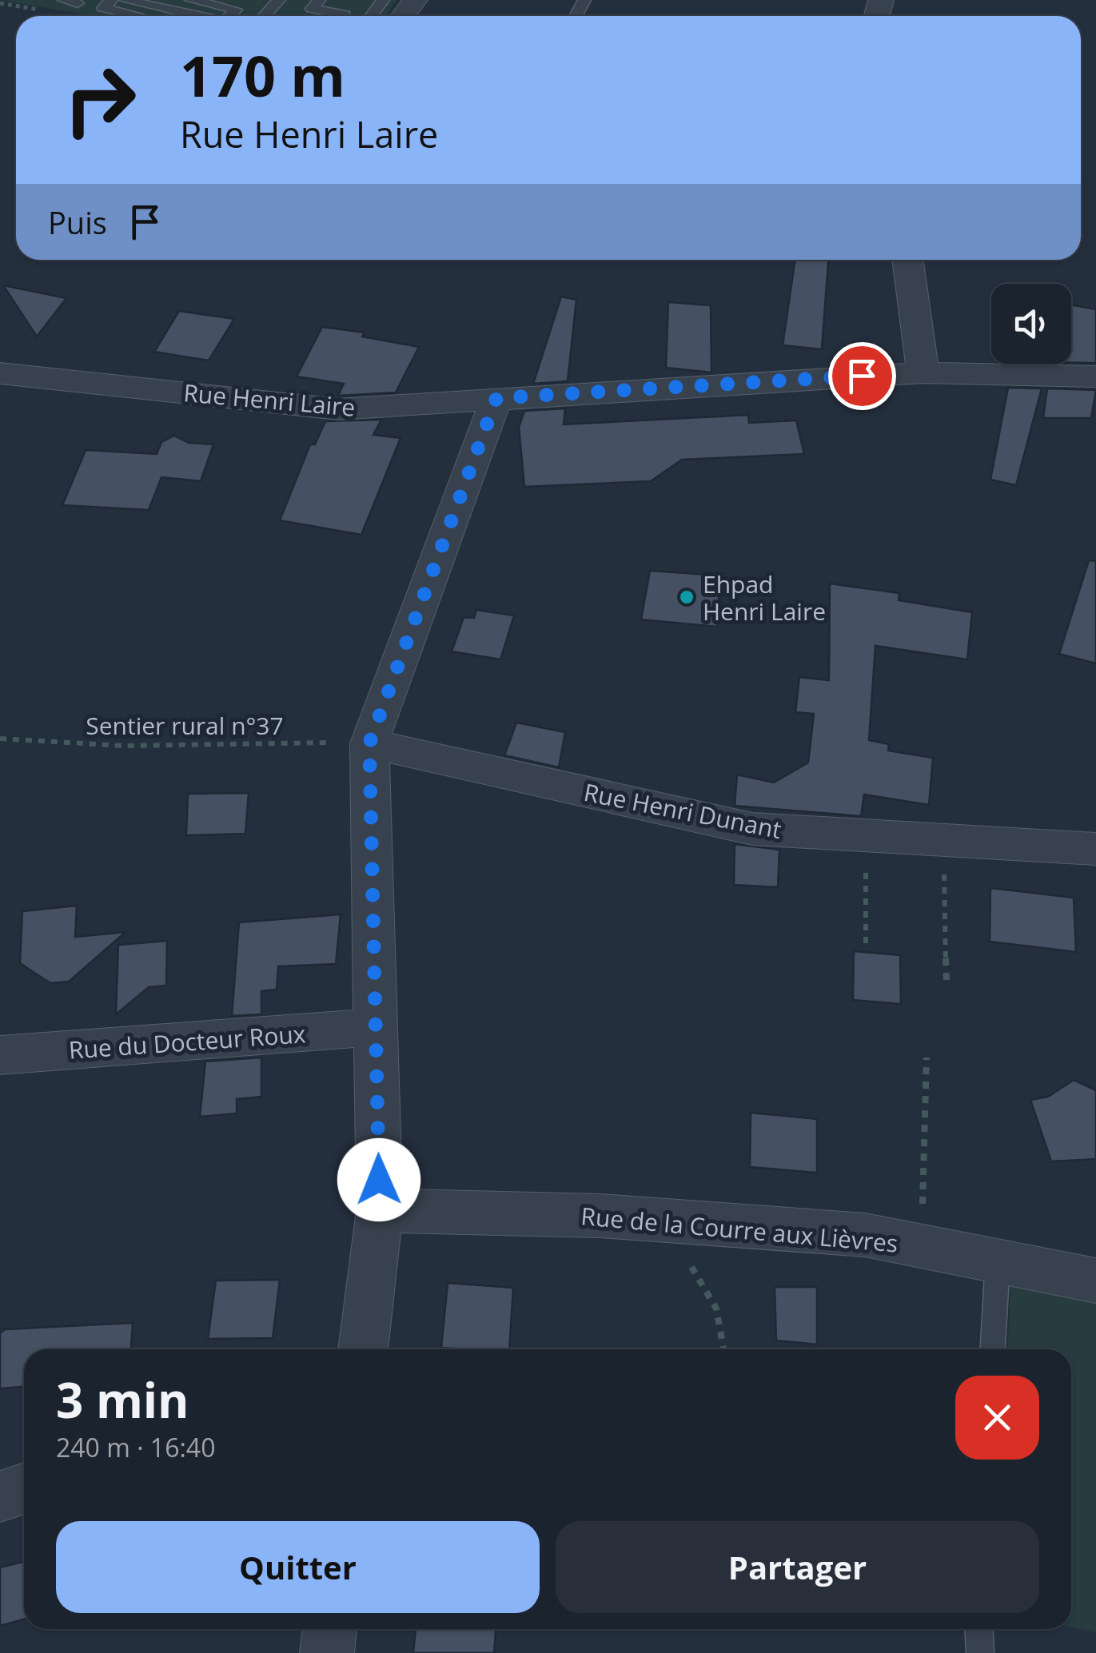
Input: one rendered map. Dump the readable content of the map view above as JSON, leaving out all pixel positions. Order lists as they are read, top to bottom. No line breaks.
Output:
{"streets":{"street":["Rue Henri Laire","Rue Henri Dunant","Rue du Docteur Roux","Rue de la Courre aux Lièvres"],"path":["Sentier rural n°37"]},"crossings":[["Sentier rural n°37","Rue Henri Dunant"]],"places":["Ehpad Henri Laire"],"page":{"turn":["170 m","Rue Henri Laire"],"then":"Puis","heading":["3 min","240 m · 16:40"],"buttons":["Quitter","Partager"]}}
